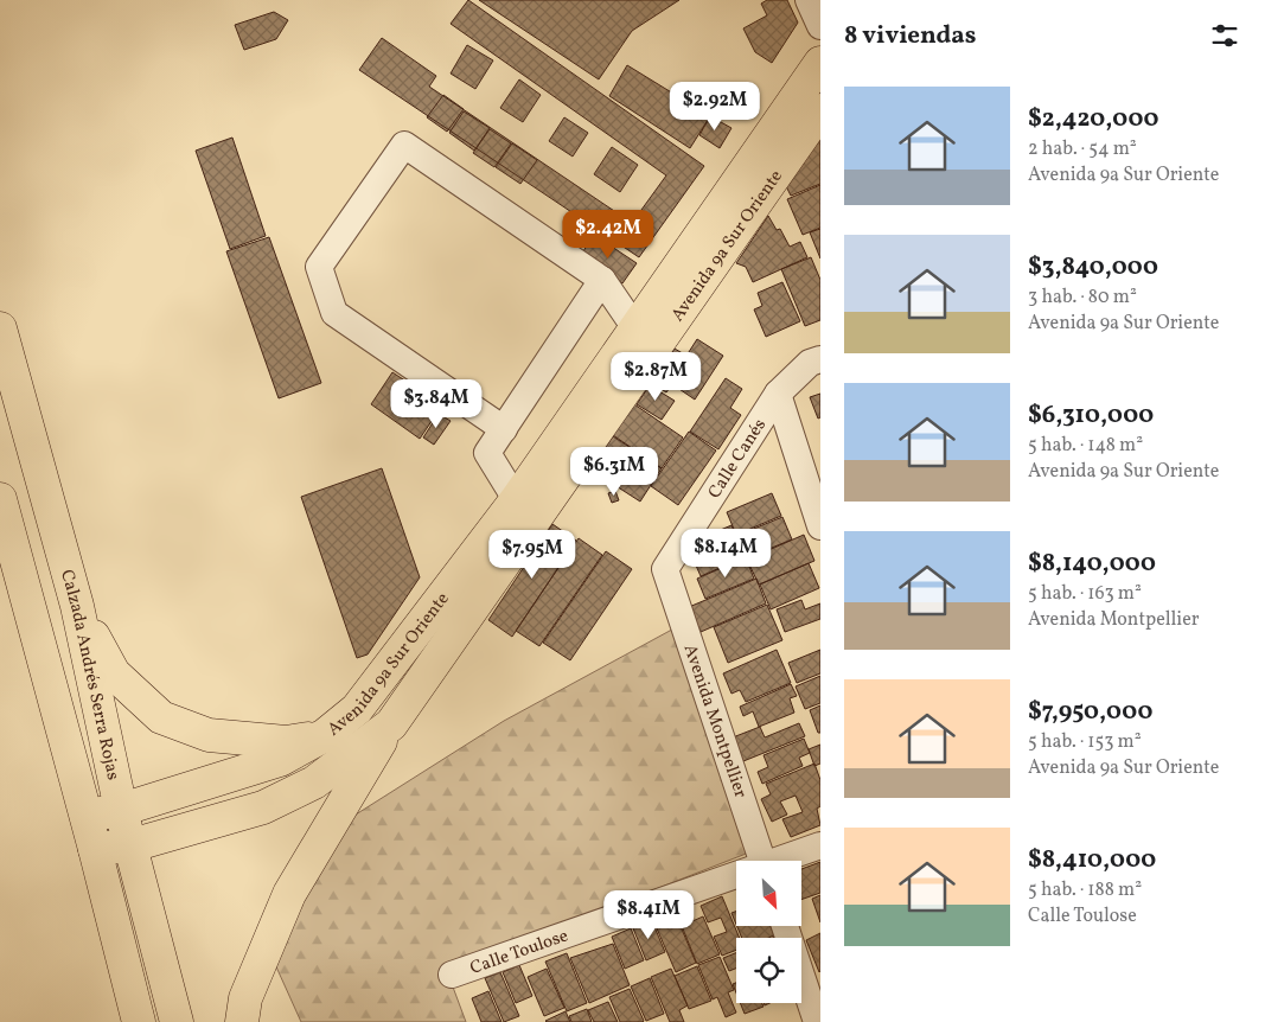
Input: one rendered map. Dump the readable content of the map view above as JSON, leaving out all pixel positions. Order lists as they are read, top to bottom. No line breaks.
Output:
{"streets":{"main road":["Avenida 9a Sur Oriente","Calzada Andrés Serra Rojas"],"street":["Calle Canés","Avenida Montpellier","Calle Toulose"]},"crossings":[["Avenida 9a Sur Oriente","Calzada Andrés Serra Rojas"],["Calle Canés","Avenida Montpellier"]],"north":"bottom right","page":{"heading":"8 viviendas","list":[{"name":"$2,420,000","note":"2 hab. · 54 m² · Avenida 9a Sur Oriente"},{"name":"$3,840,000","note":"3 hab. · 80 m² · Avenida 9a Sur Oriente"},{"name":"$6,310,000","note":"5 hab. · 148 m² · Avenida 9a Sur Oriente"},{"name":"$8,140,000","note":"5 hab. · 163 m² · Avenida Montpellier"},{"name":"$7,950,000","note":"5 hab. · 153 m² · Avenida 9a Sur Oriente"},{"name":"$8,410,000","note":"5 hab. · 188 m² · Calle Toulose"}],"price":["$2.92M","$2.42M","$2.87M","$3.84M","$6.31M","$8.14M","$7.95M","$8.41M"]}}
